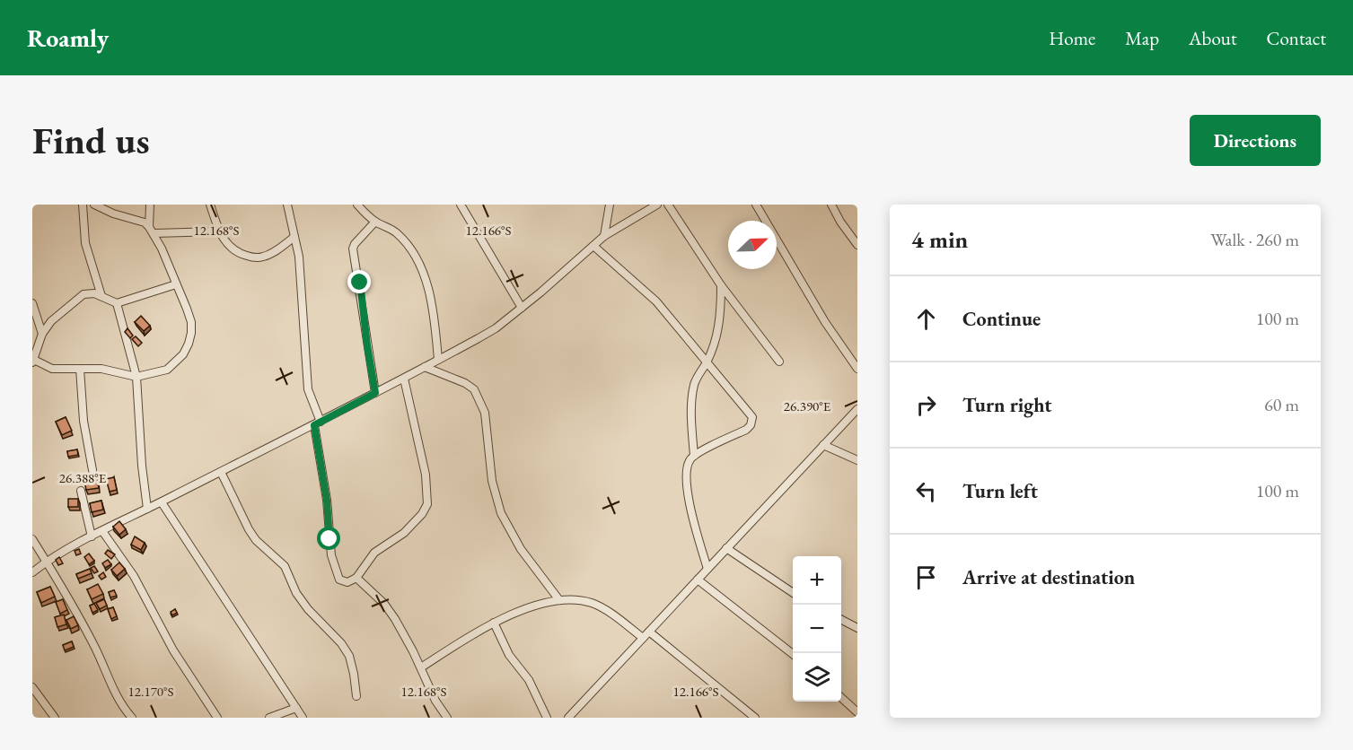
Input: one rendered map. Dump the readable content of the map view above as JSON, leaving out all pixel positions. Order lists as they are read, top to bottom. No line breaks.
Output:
{"north":"top right","page":{"header":"Roamly","nav":["Home","Map","About","Contact"],"buttons":"Directions","title":"Find us","heading":["4 min","Walk · 260 m"],"list":[["Continue","100 m"],["Turn right","60 m"],["Turn left","100 m"],"Arrive at destination"],"map_buttons":["+","−"]},"coordinates":["12.168°S","12.166°S","26.390°E","26.388°E","12.170°S"]}
